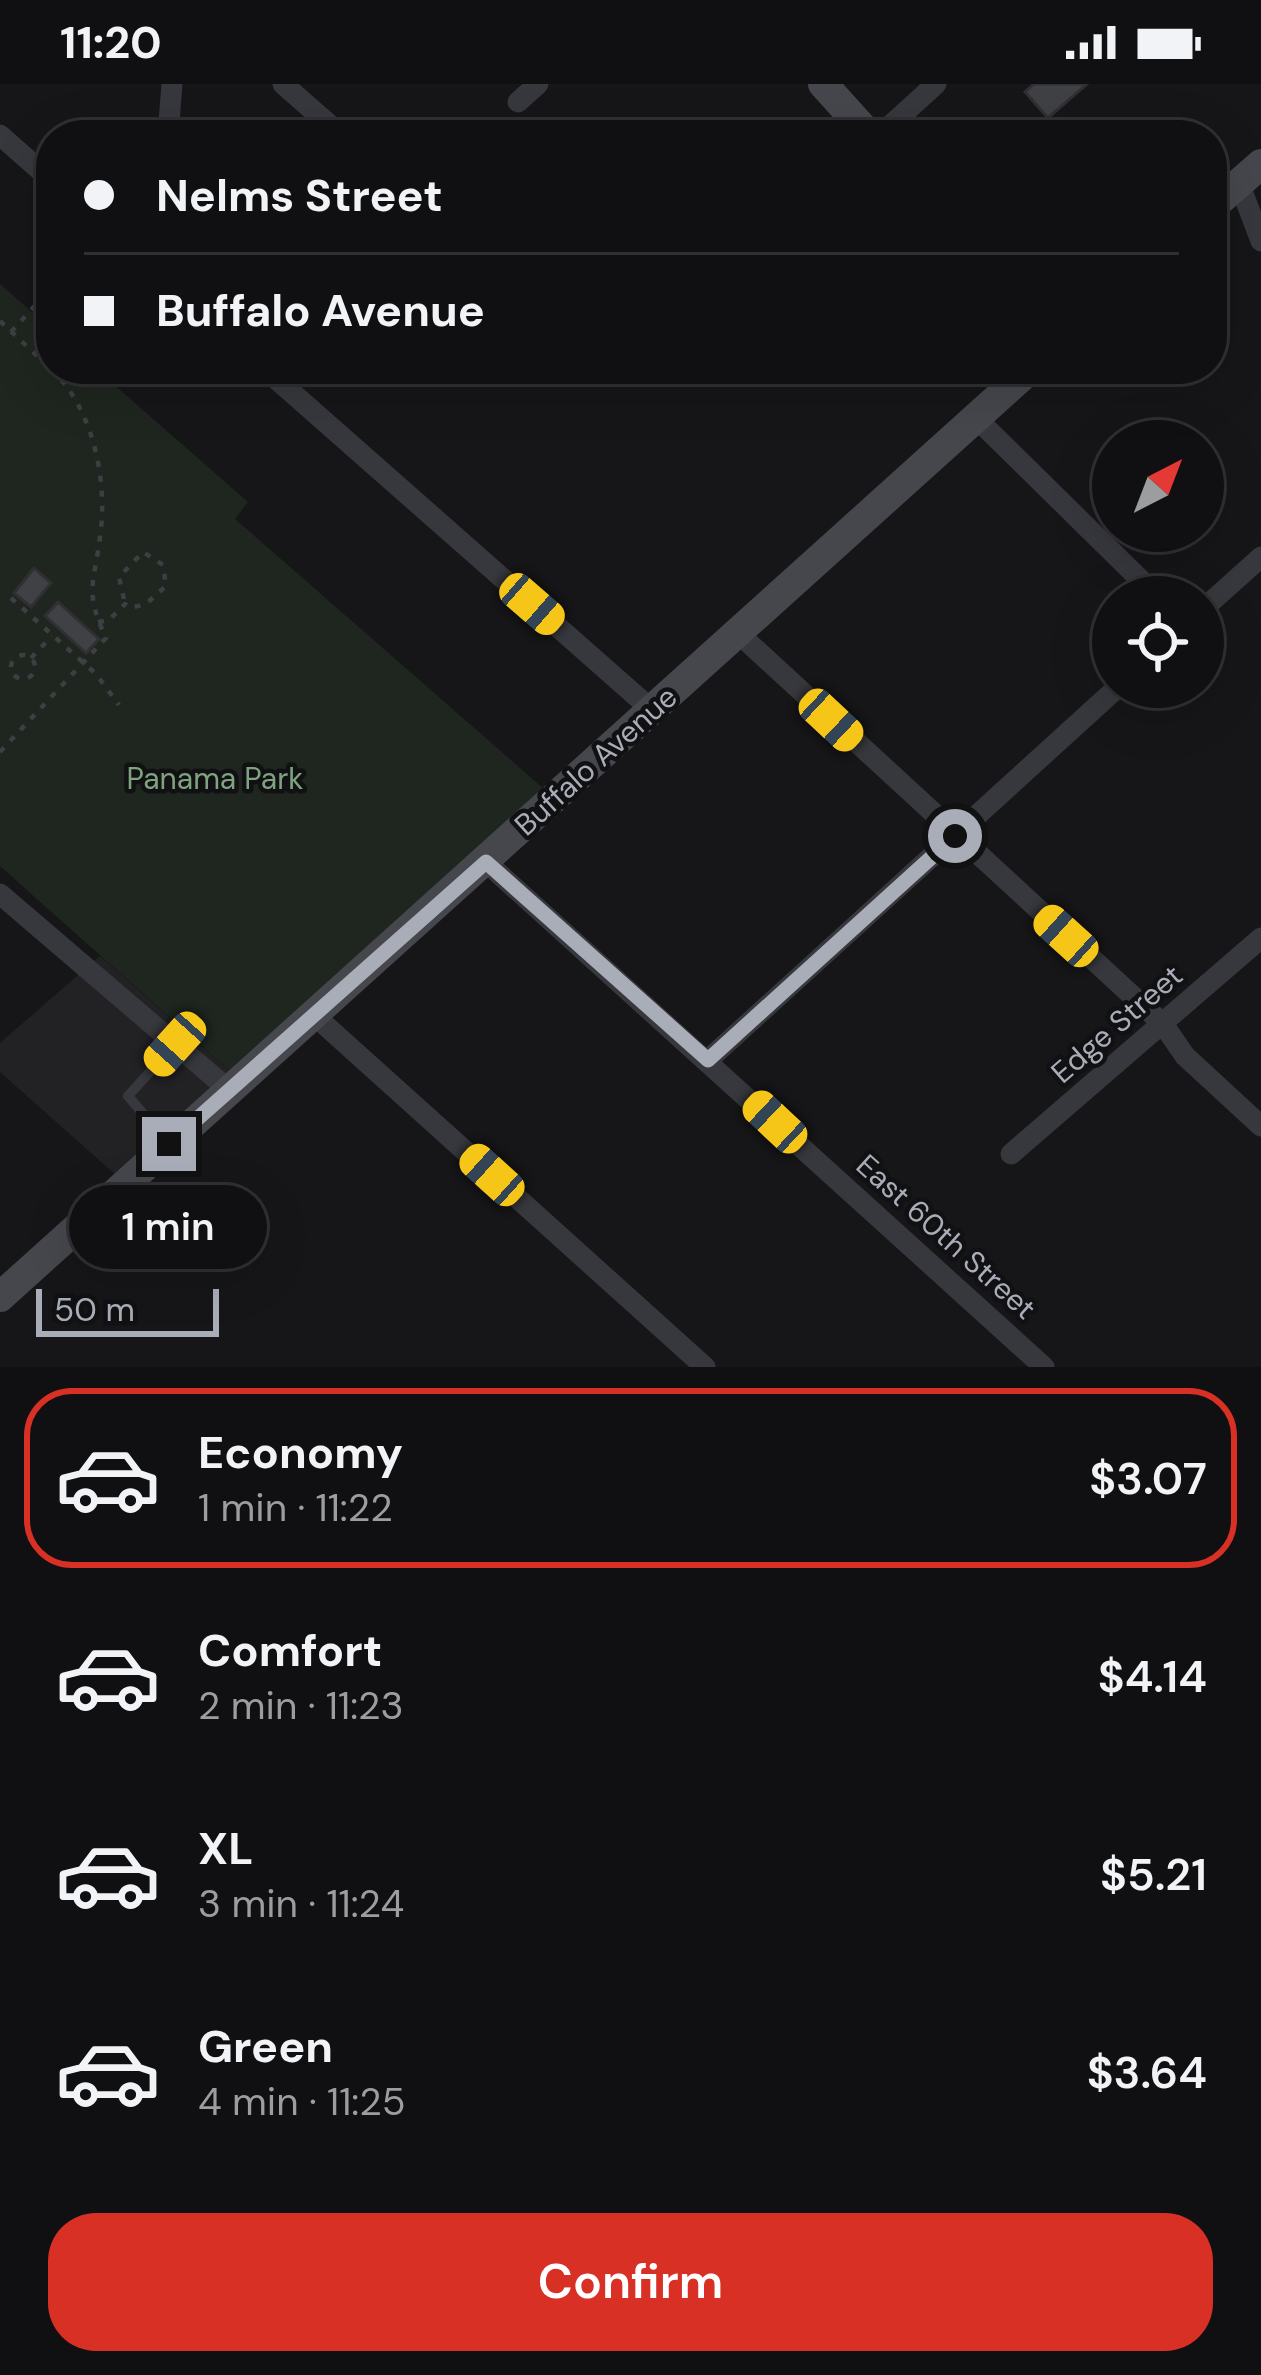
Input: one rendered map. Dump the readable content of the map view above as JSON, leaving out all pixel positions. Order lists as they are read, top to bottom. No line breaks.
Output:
{"streets":{"street":["Buffalo Avenue","Edge Street","East 60th Street"]},"crossings":[["Buffalo Avenue","East 60th Street"]],"parks":["Panama Park"],"scale_bar":"50 m","north":"top right","page":{"status":"11:20","banner":["Nelms Street","Buffalo Avenue"],"bubble":"1 min","scale":"50 m","list":[{"name":"Economy","note":"1 min · 11:22","value":"$3.07"},{"name":"Comfort","note":"2 min · 11:23","value":"$4.14"},{"name":"XL","note":"3 min · 11:24","value":"$5.21"},{"name":"Green","note":"4 min · 11:25","value":"$3.64"}],"buttons":"Confirm"}}
